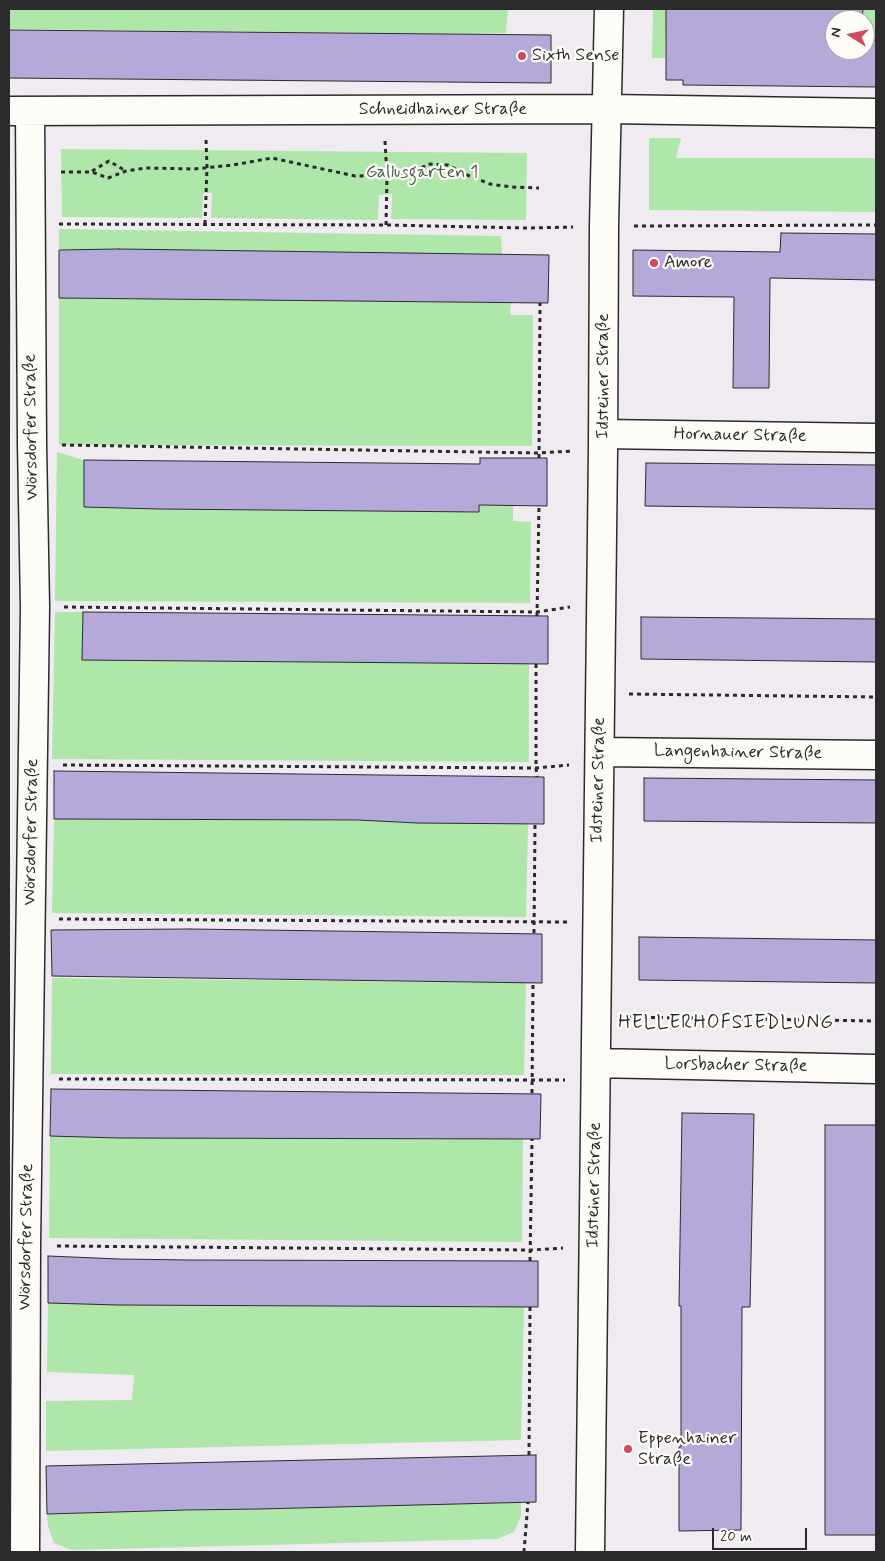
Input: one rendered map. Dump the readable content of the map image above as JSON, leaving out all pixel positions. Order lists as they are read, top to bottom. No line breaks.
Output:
{"streets":{"street":["Schneidhainer Straße","Idsteiner Straße","Wörsdorfer Straße","Hornauer Straße","Langenhainer Straße","Lorsbacher Straße"]},"crossings":[["Schneidhainer Straße","Idsteiner Straße"],["Schneidhainer Straße","Wörsdorfer Straße"],["Idsteiner Straße","Hornauer Straße"],["Idsteiner Straße","Langenhainer Straße"],["Idsteiner Straße","Lorsbacher Straße"]],"districts":["HELLERHOFSIEDLUNG"],"parks":["Gallusgarten 1"],"places":["Sixth Sense","Amore","Eppenhainer Straße"],"scale_bar":"20 m","north":"left"}
